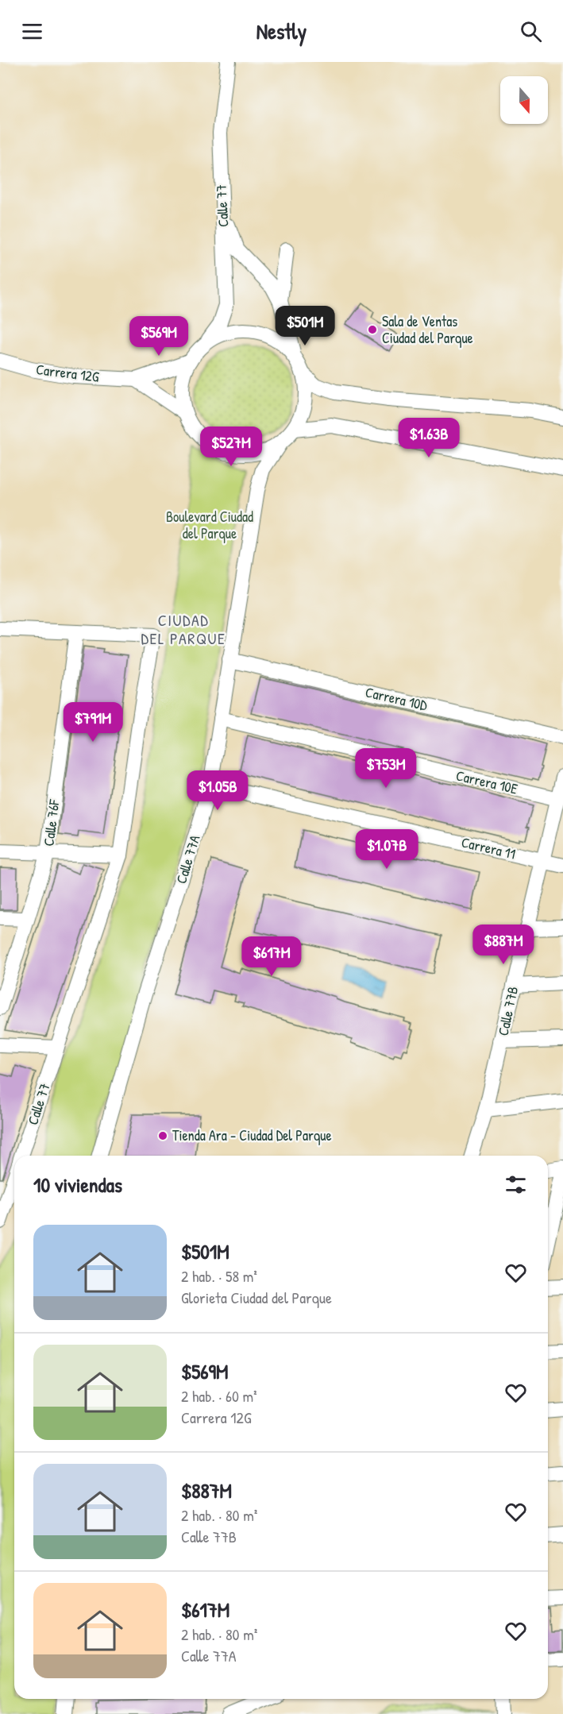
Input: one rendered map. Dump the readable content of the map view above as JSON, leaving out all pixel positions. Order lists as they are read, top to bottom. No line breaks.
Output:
{"streets":{"street":["Calle 77","Carrera 12G","Carrera 10D","Carrera 10E","Calle 76F","Carrera 11","Calle 77A","Calle 77B"]},"crossings":[["Calle 77","Carrera 12G"],["Calle 77","Calle 76F"],["Calle 77","Calle 77A"],["Carrera 12G","Calle 77A"],["Carrera 10D","Calle 77A"],["Carrera 10E","Calle 77A"],["Carrera 10E","Calle 77B"],["Carrera 11","Calle 77A"],["Carrera 11","Calle 77B"]],"districts":["CIUDAD DEL PARQUE"],"parks":["Boulevard Ciudad del Parque"],"places":["Sala de Ventas Ciudad del Parque","Tienda Ara - Ciudad Del Parque"],"north":"bottom","page":{"header":"Nestly","price":["$501M","$569M","$1.63B","$527M","$791M","$753M","$1.05B","$1.07B","$887M","$617M"],"heading":"10 viviendas","list":[{"name":"$501M","note":"2 hab. · 58 m² · Glorieta Ciudad del Parque"},{"name":"$569M","note":"2 hab. · 60 m² · Carrera 12G"},{"name":"$887M","note":"2 hab. · 80 m² · Calle 77B"},{"name":"$617M","note":"2 hab. · 80 m² · Calle 77A"}]}}
